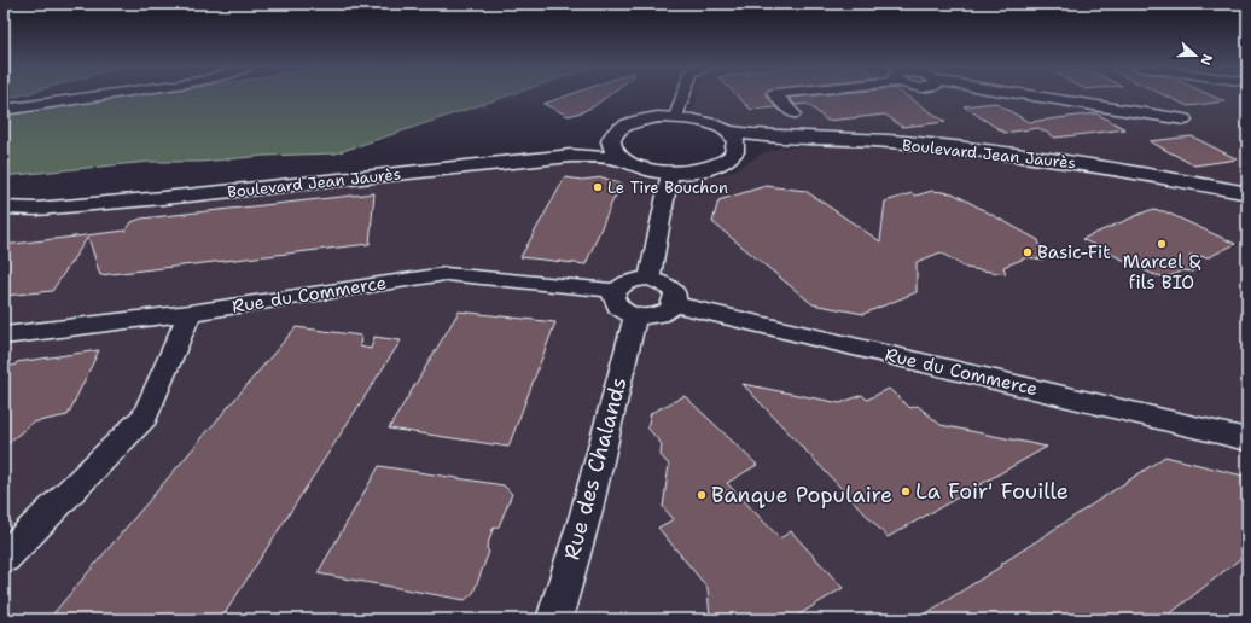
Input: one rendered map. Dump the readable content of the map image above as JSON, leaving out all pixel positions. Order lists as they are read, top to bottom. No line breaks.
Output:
{"streets":{"street":["Boulevard Jean Jaurès","Rue du Commerce","Rue des Chalands"]},"crossings":[["Rue du Commerce","Rue des Chalands"]],"places":["Le Tire Bouchon","Marcel & fils BIO","Basic-Fit","La Foir' Fouille","Banque Populaire"],"north":"right"}
